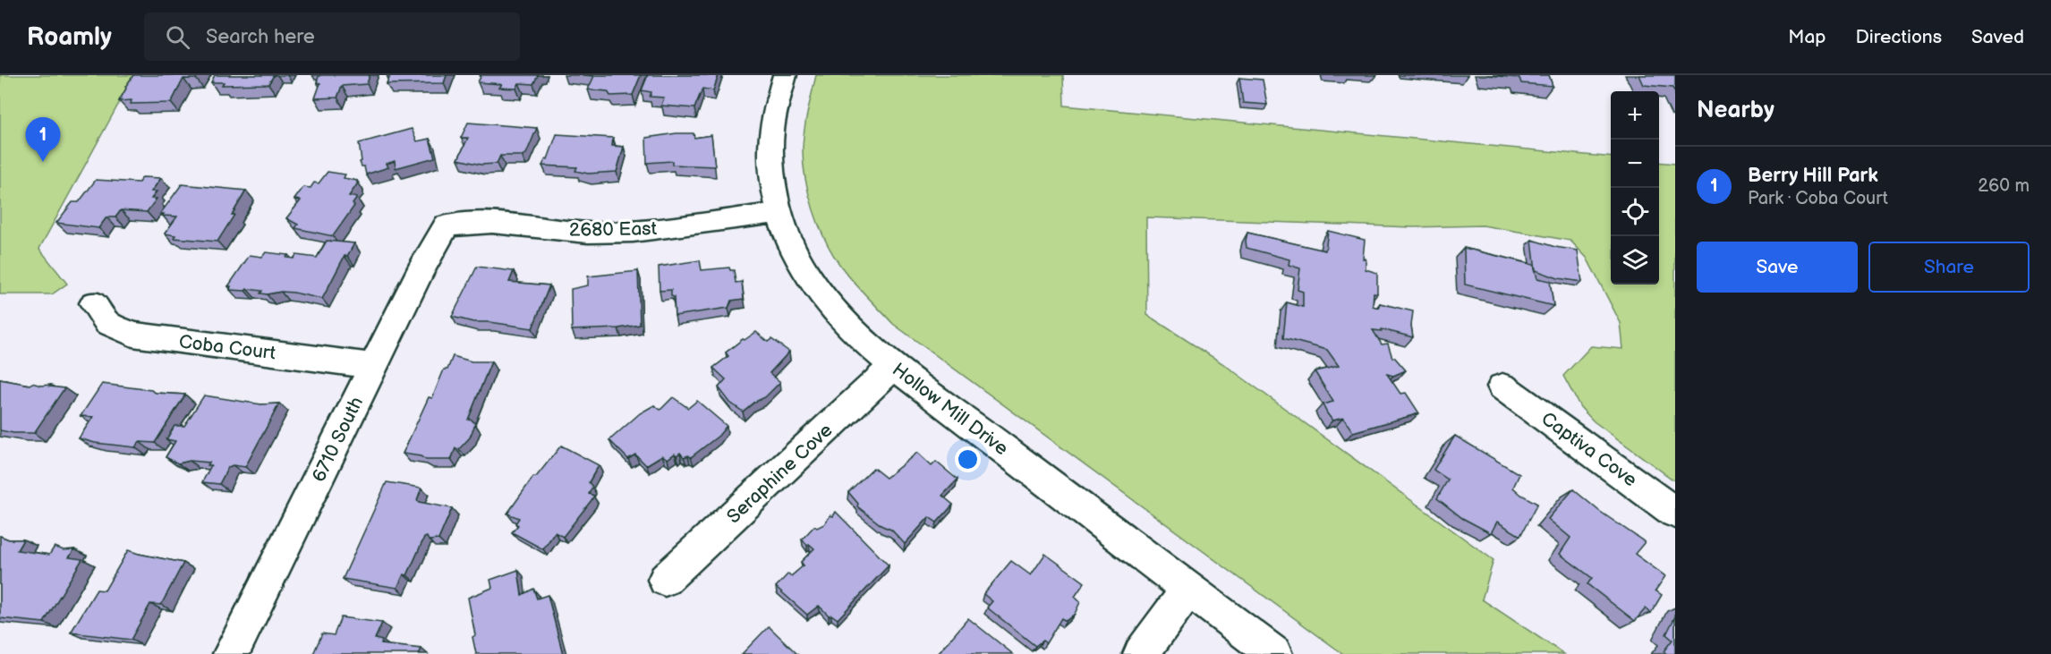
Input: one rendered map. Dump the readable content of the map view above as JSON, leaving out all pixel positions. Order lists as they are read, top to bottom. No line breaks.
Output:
{"streets":{"street":["2680 East","Coba Court","Hollow Mill Drive","6710 South","Captiva Cove","Seraphine Cove"]},"crossings":[["2680 East","Hollow Mill Drive"],["2680 East","6710 South"],["Coba Court","6710 South"],["Hollow Mill Drive","Seraphine Cove"]],"page":{"header":"Roamly","search":"Search here","nav":["Map","Directions","Saved"],"heading":"Nearby","map_buttons":["+","−"],"pins":"1","list":[{"mark":"1","name":"Berry Hill Park","note":"Park · Coba Court","value":"260 m"}],"buttons":["Save","Share"]}}
